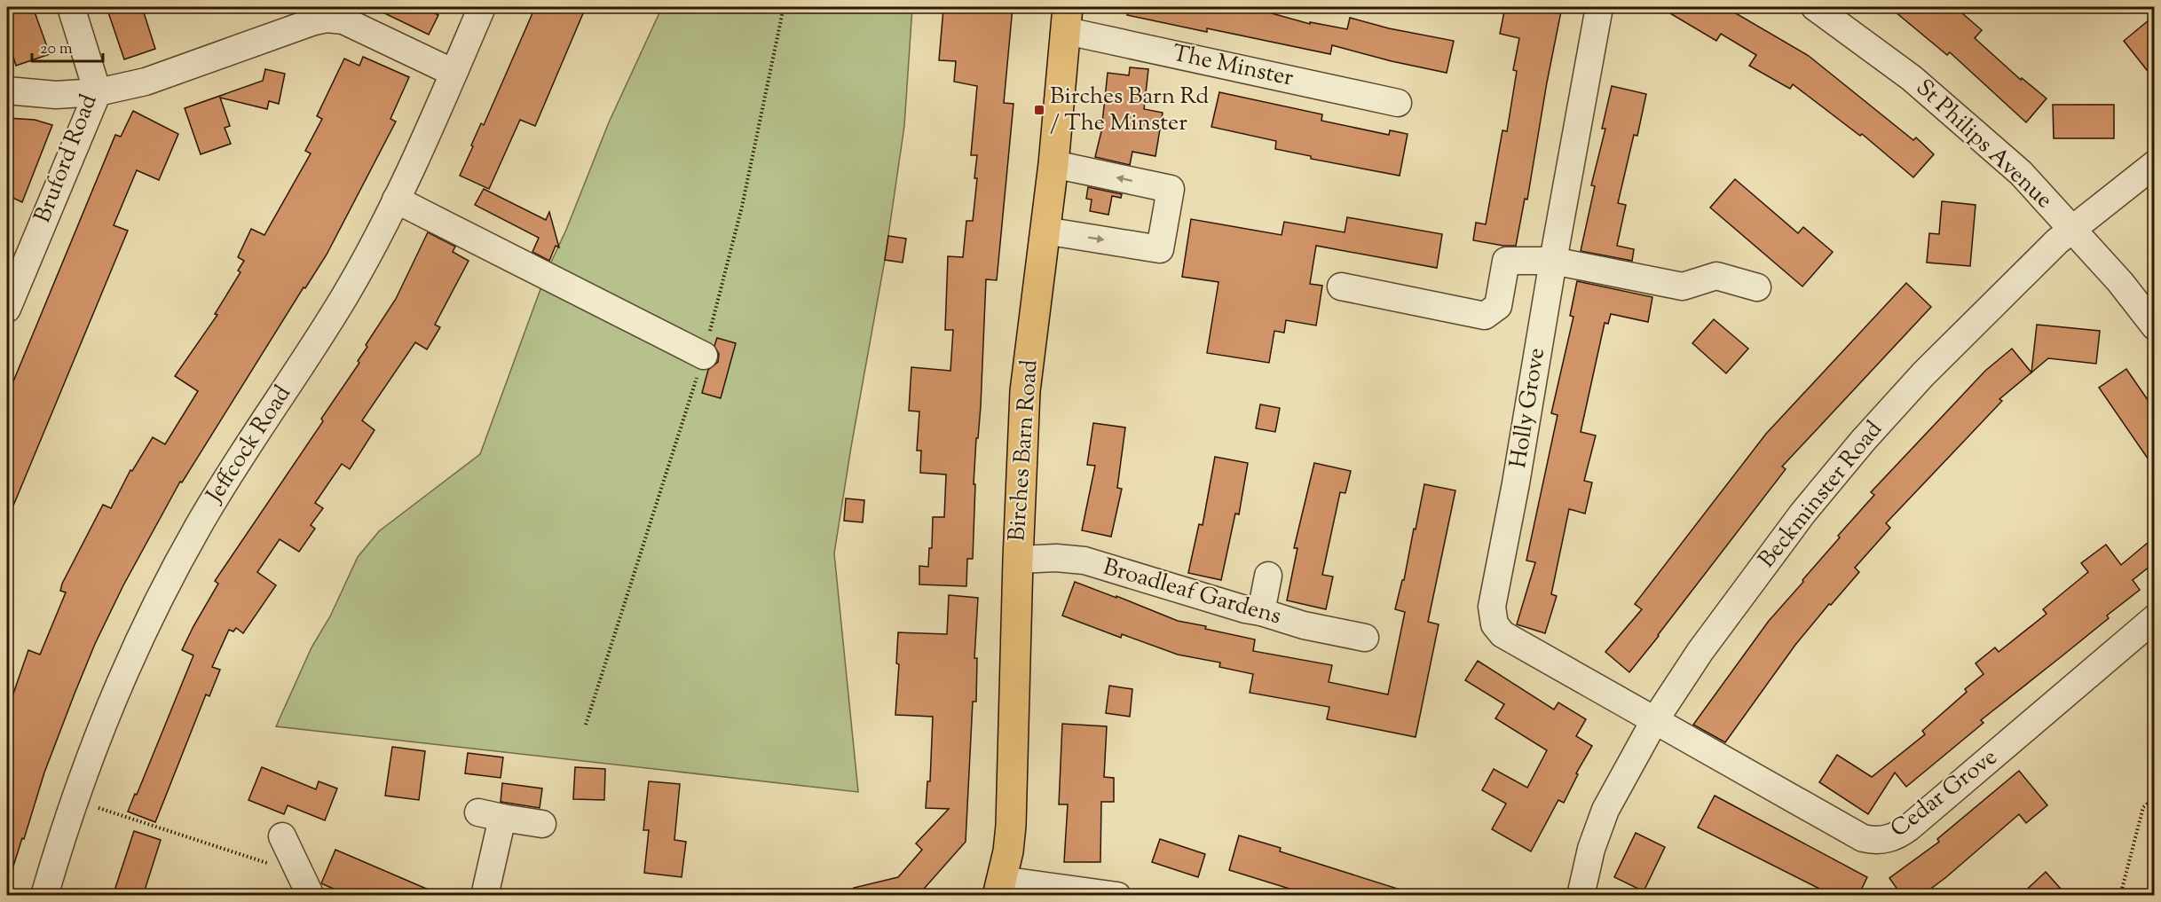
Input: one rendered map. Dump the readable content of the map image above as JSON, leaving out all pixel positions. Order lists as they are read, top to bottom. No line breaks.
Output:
{"streets":{"main road":["Birches Barn Road"],"street":["The Minster","St Philips Avenue","Bruford Road","Holly Grove","Jeffcock Road","Beckminster Road","Broadleaf Gardens","Cedar Grove"]},"crossings":[["The Minster","Birches Barn Road"],["St Philips Avenue","Beckminster Road"],["Holly Grove","Beckminster Road"],["Holly Grove","Cedar Grove"],["Birches Barn Road","Broadleaf Gardens"],["Beckminster Road","Cedar Grove"]],"places":{"transit":["Birches Barn Rd / The Minster"]},"scale_bar":"20 m"}
